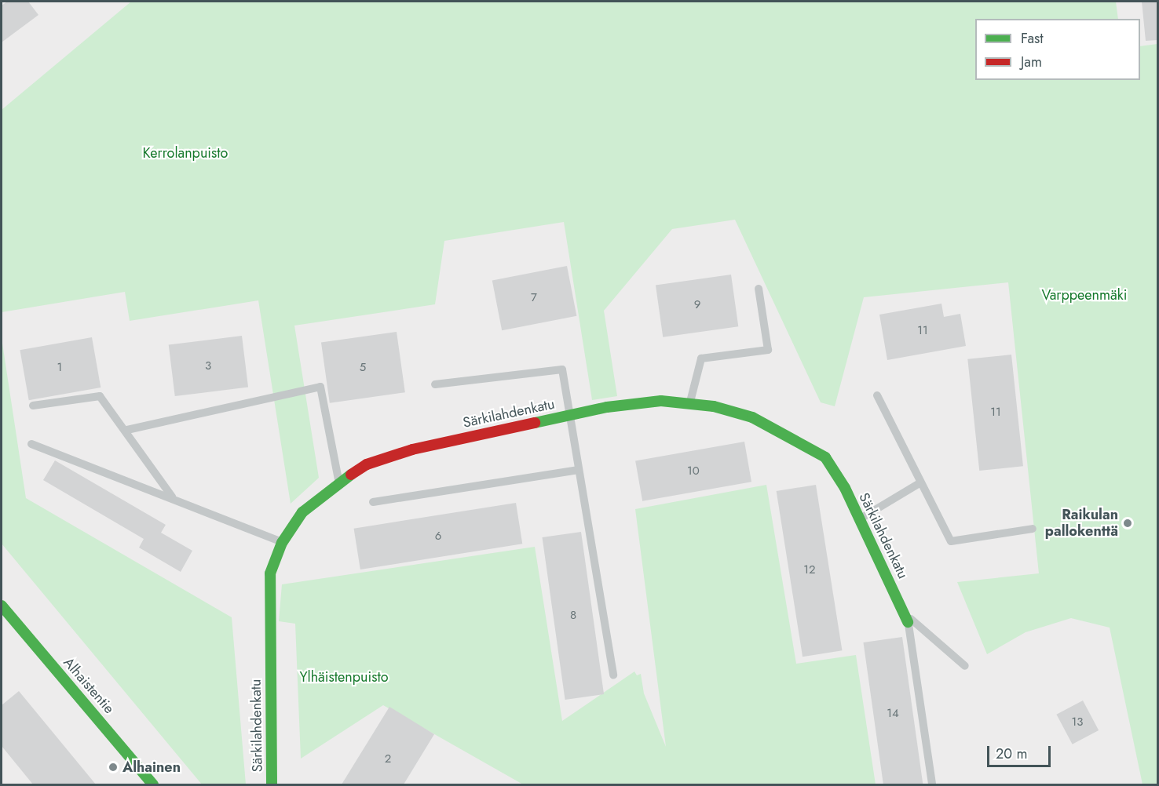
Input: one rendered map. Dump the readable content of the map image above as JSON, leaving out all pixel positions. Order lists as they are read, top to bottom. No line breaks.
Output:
{"streets":{"street":["Särkilahdenkatu","Alhaistentie"]},"parks":["Kerrolanpuisto","Varppeenmäki","Ylhäistenpuisto"],"places":["Raikulan pallokenttä","Alhainen"],"house_numbers":["7","9","11","3","1","5","11","10","6","12","8","14","13","2"],"legend":["Fast","Jam"],"scale_bar":"20 m"}
